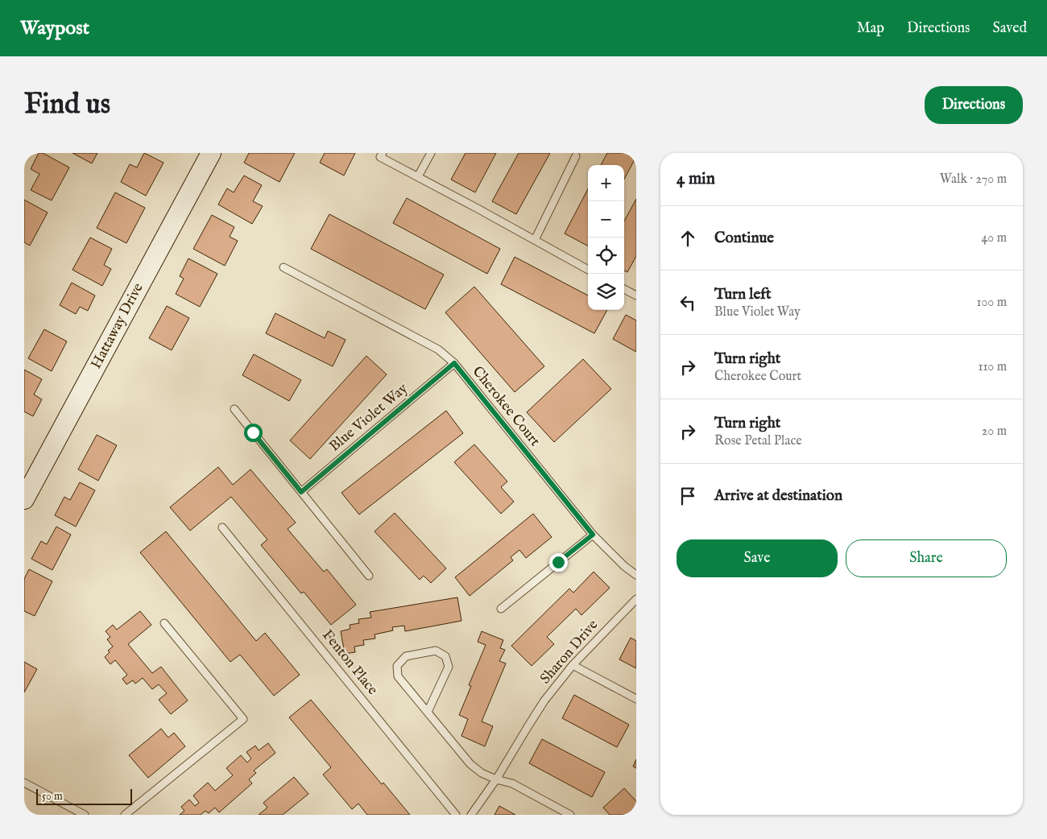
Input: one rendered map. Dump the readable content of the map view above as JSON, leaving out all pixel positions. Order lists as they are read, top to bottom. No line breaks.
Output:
{"streets":{"street":["Hattaway Drive"],"lane":["Cherokee Court","Blue Violet Way","Sharon Drive","Fenton Place"]},"crossings":[["Cherokee Court","Blue Violet Way"]],"scale_bar":"50 m","page":{"header":"Waypost","nav":["Map","Directions","Saved"],"buttons":["Directions",["Save","Share"]],"title":"Find us","heading":["4 min","Walk · 270 m"],"map_buttons":["+","−"],"list":[["Continue","40 m"],["Turn left","Blue Violet Way","100 m"],["Turn right","Cherokee Court","110 m"],["Turn right","Rose Petal Place","20 m"],"Arrive at destination"],"scale":"50 m"}}
